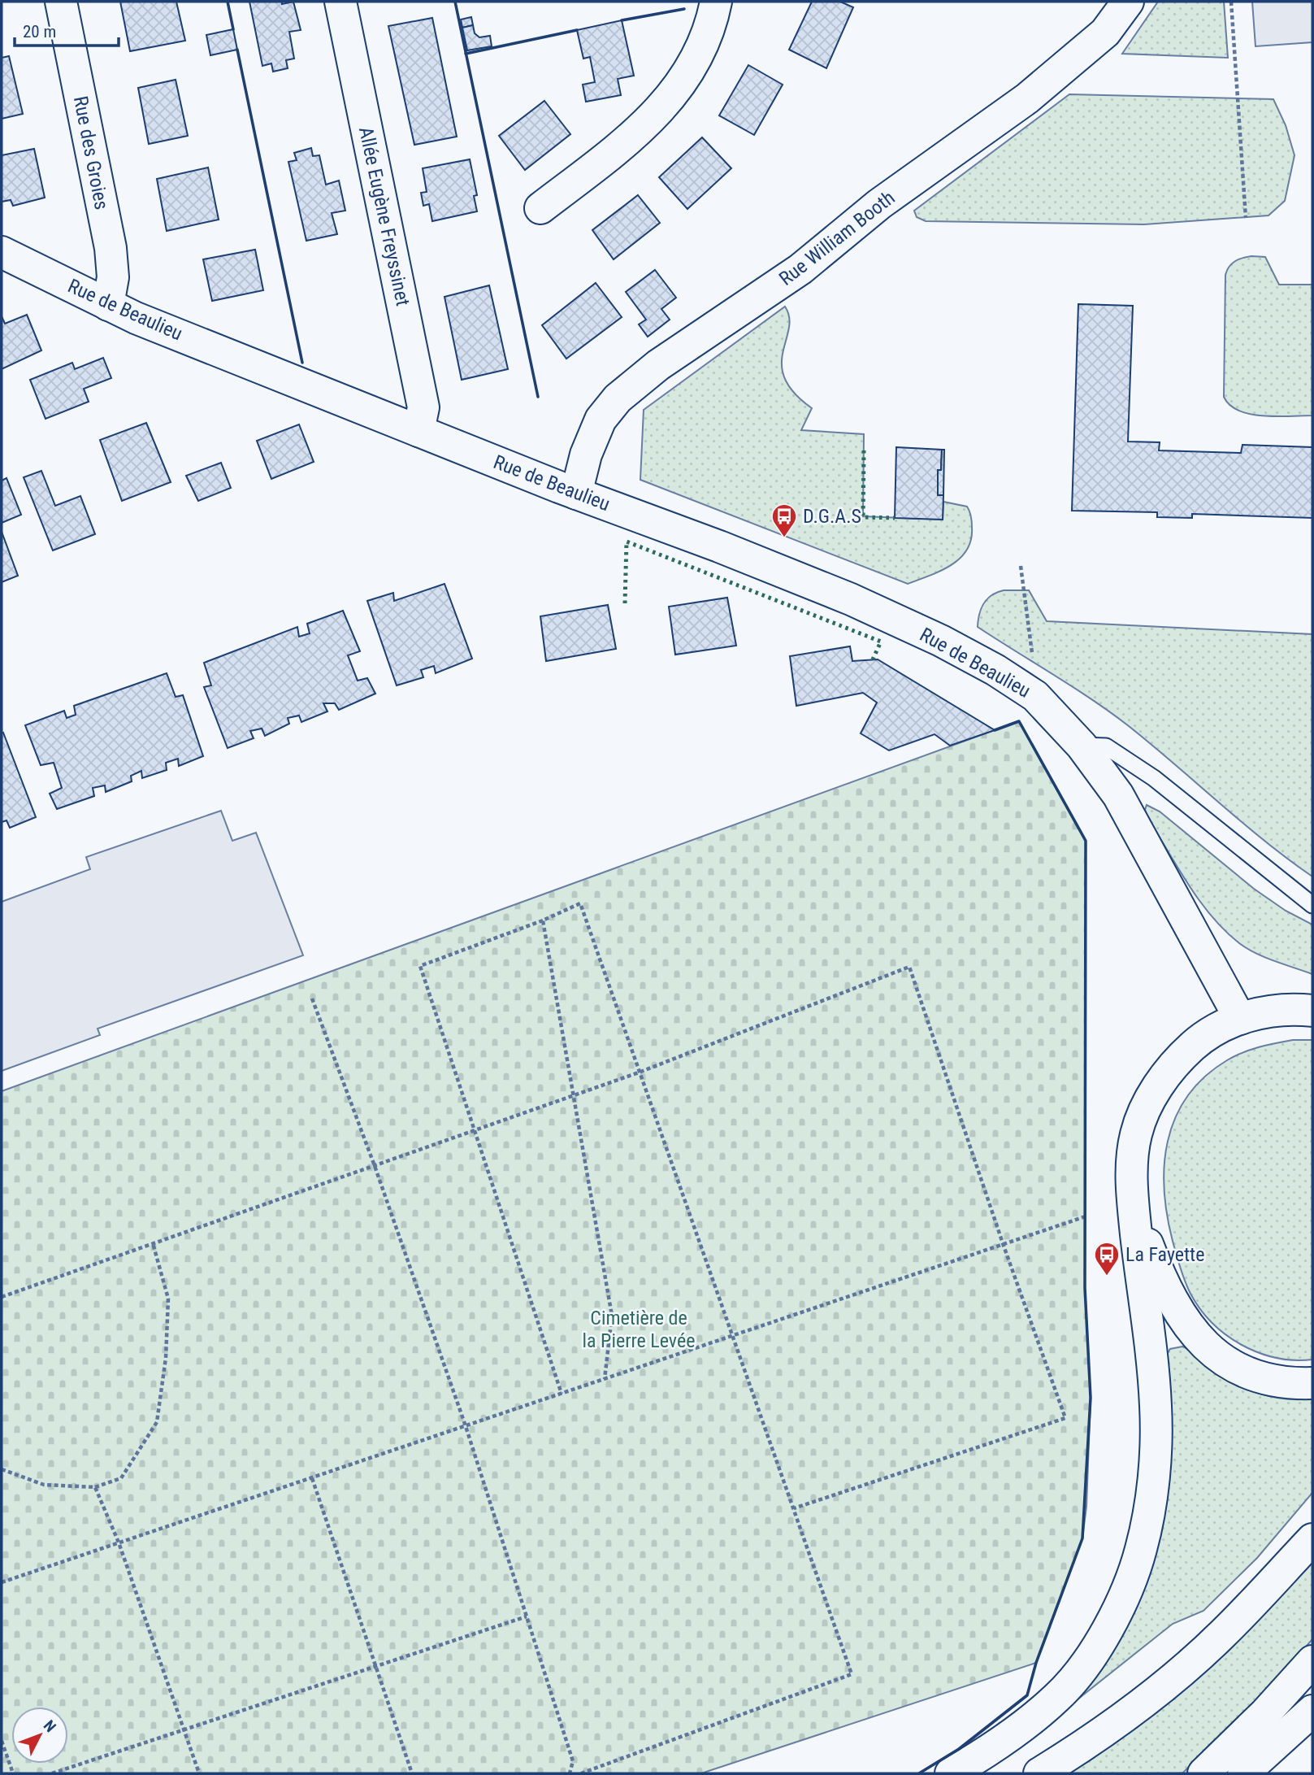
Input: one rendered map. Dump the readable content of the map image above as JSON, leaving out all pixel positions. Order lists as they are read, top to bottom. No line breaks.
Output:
{"streets":{"street":["Rue des Groies","Allée Eugène Freyssinet","Rue William Booth","Rue de Beaulieu"]},"crossings":[["Rue des Groies","Rue de Beaulieu"],["Allée Eugène Freyssinet","Rue de Beaulieu"],["Rue William Booth","Rue de Beaulieu"]],"parks":["Cimetière de la Pierre Levée"],"places":{"bus stop":["D.G.A.S","La Fayette"]},"scale_bar":"20 m","north":"top right"}
